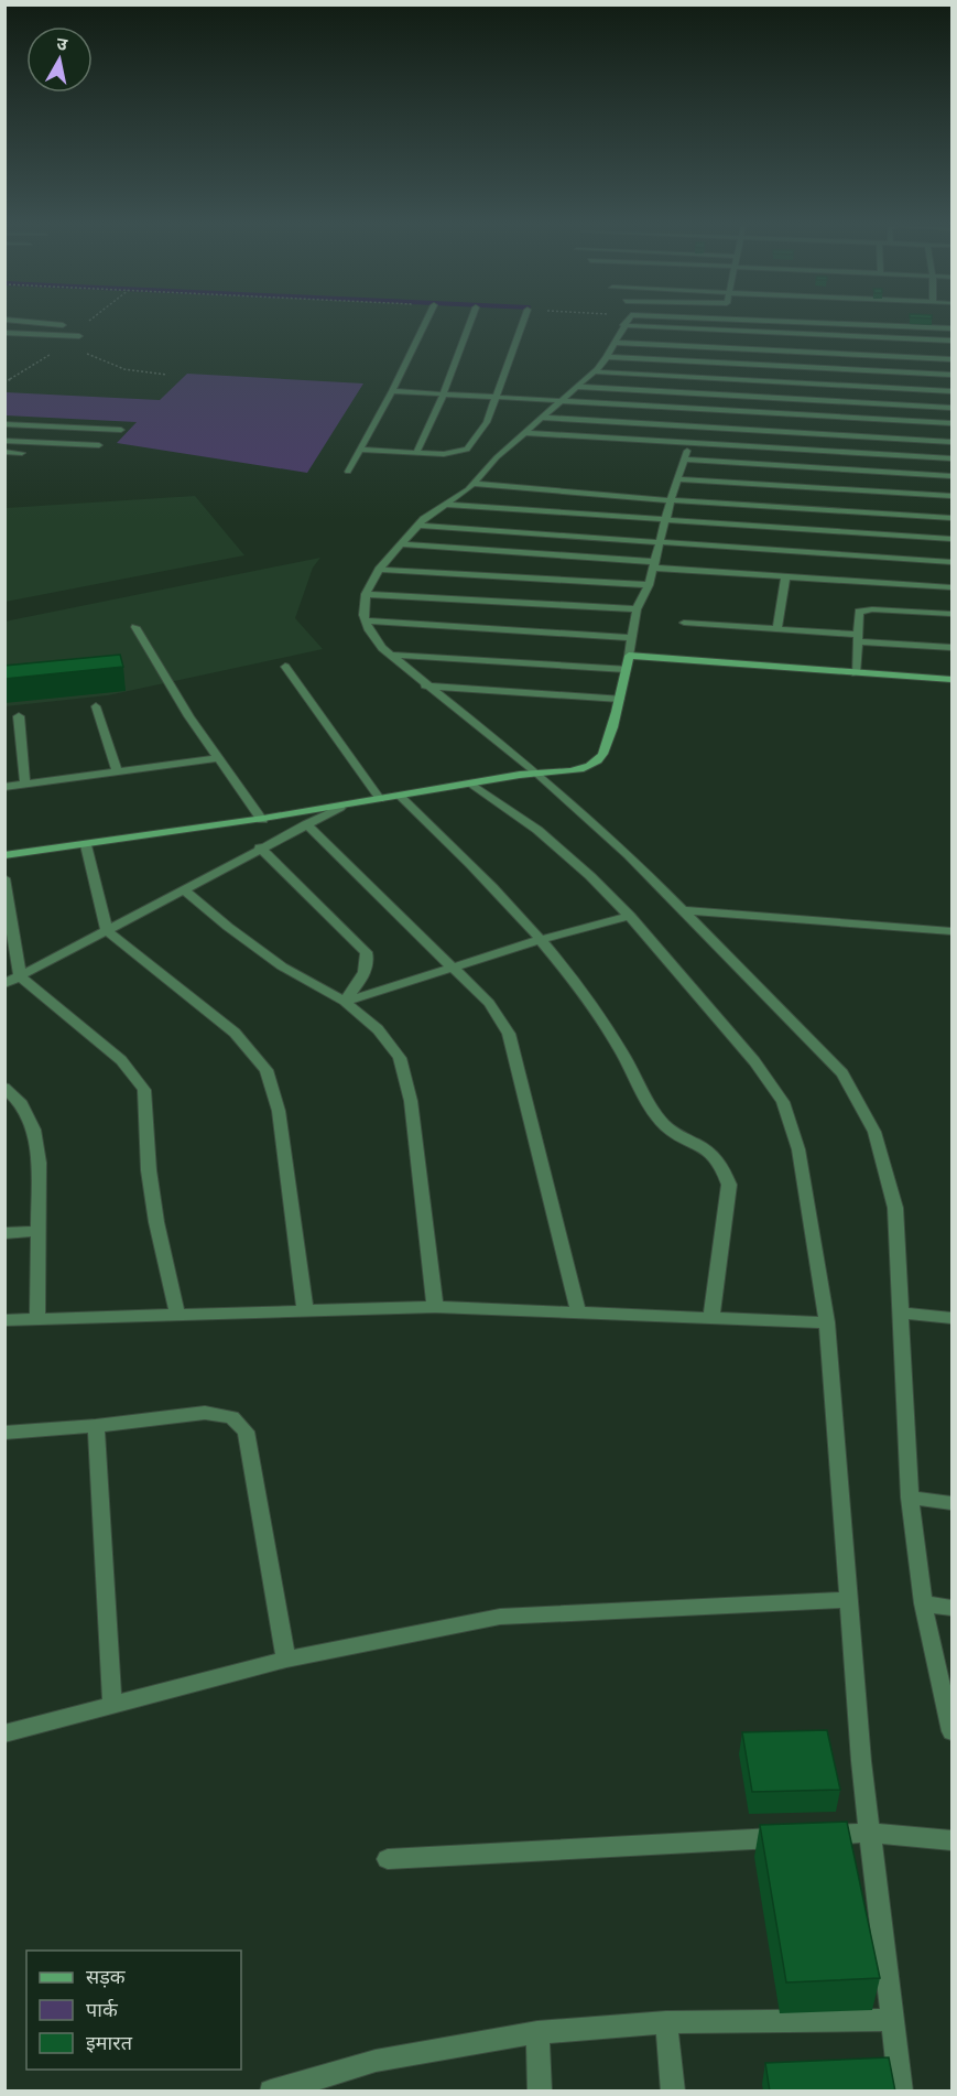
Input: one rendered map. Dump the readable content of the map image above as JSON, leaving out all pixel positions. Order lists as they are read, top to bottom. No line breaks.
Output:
{"legend":["सड़क","पार्क","इमारत"],"north":"top"}
